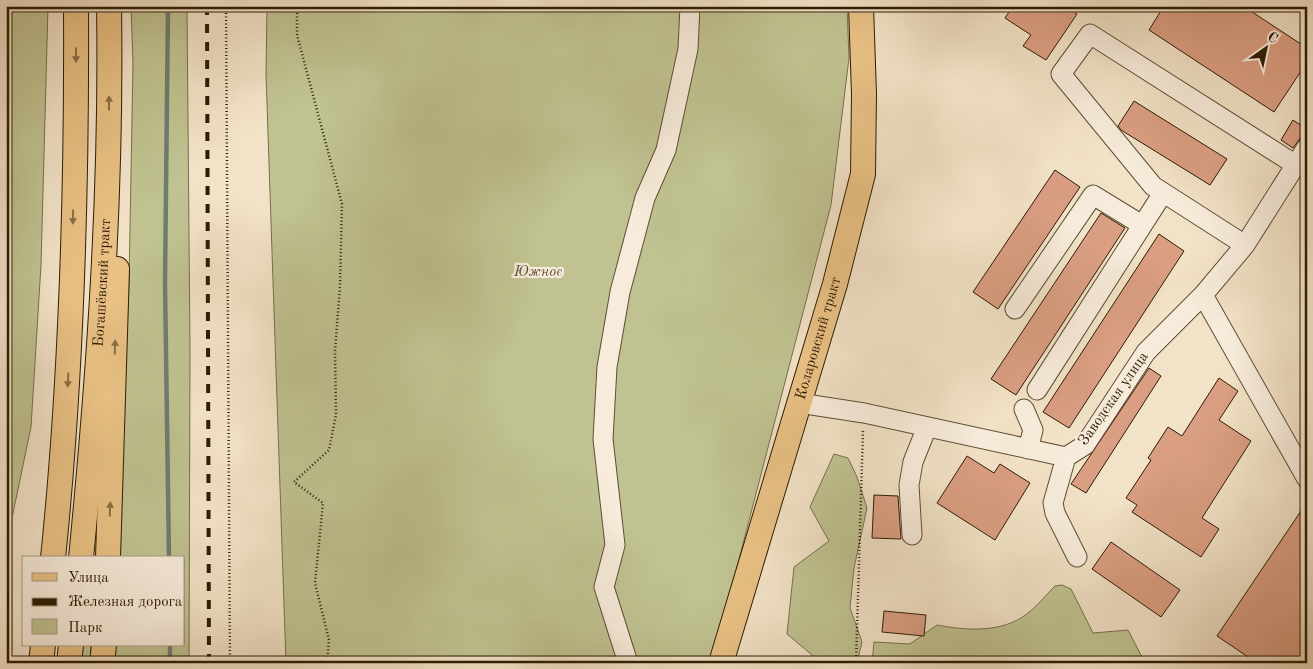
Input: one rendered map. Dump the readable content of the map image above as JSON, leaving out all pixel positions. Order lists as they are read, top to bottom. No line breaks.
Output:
{"streets":{"main road":["Богашёвский тракт","Коларовский тракт"],"street":["Заводская улица"]},"crossings":[["Коларовский тракт","Заводская улица"]],"parks":["Южное"],"legend":["Улица","Железная дорога","Парк"],"north":"top right"}
